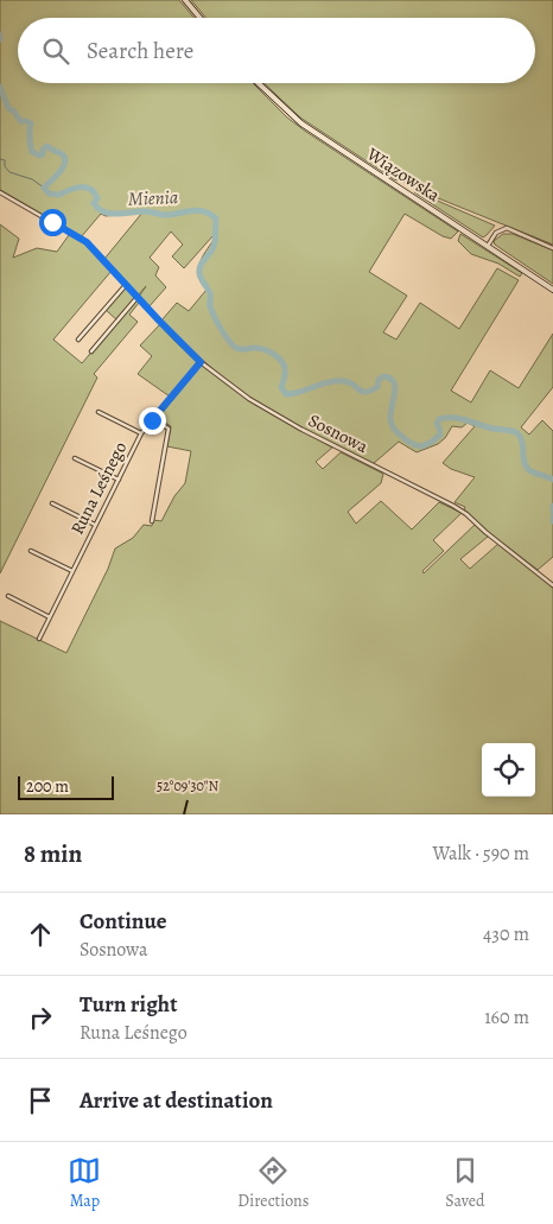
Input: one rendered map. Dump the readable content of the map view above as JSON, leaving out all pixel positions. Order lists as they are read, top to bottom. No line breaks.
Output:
{"streets":{"main road":["Wiązowska"],"street":["Sosnowa","Runa Leśnego"]},"crossings":[["Sosnowa","Runa Leśnego"]],"water":["Mienia"],"scale_bar":"200 m","page":{"search":"Search here","scale":"200 m","heading":["8 min","Walk · 590 m"],"list":[["Continue","Sosnowa","430 m"],["Turn right","Runa Leśnego","160 m"],"Arrive at destination"],"nav":["Map","Directions","Saved"]},"coordinates":["52°09'30\"N"]}
